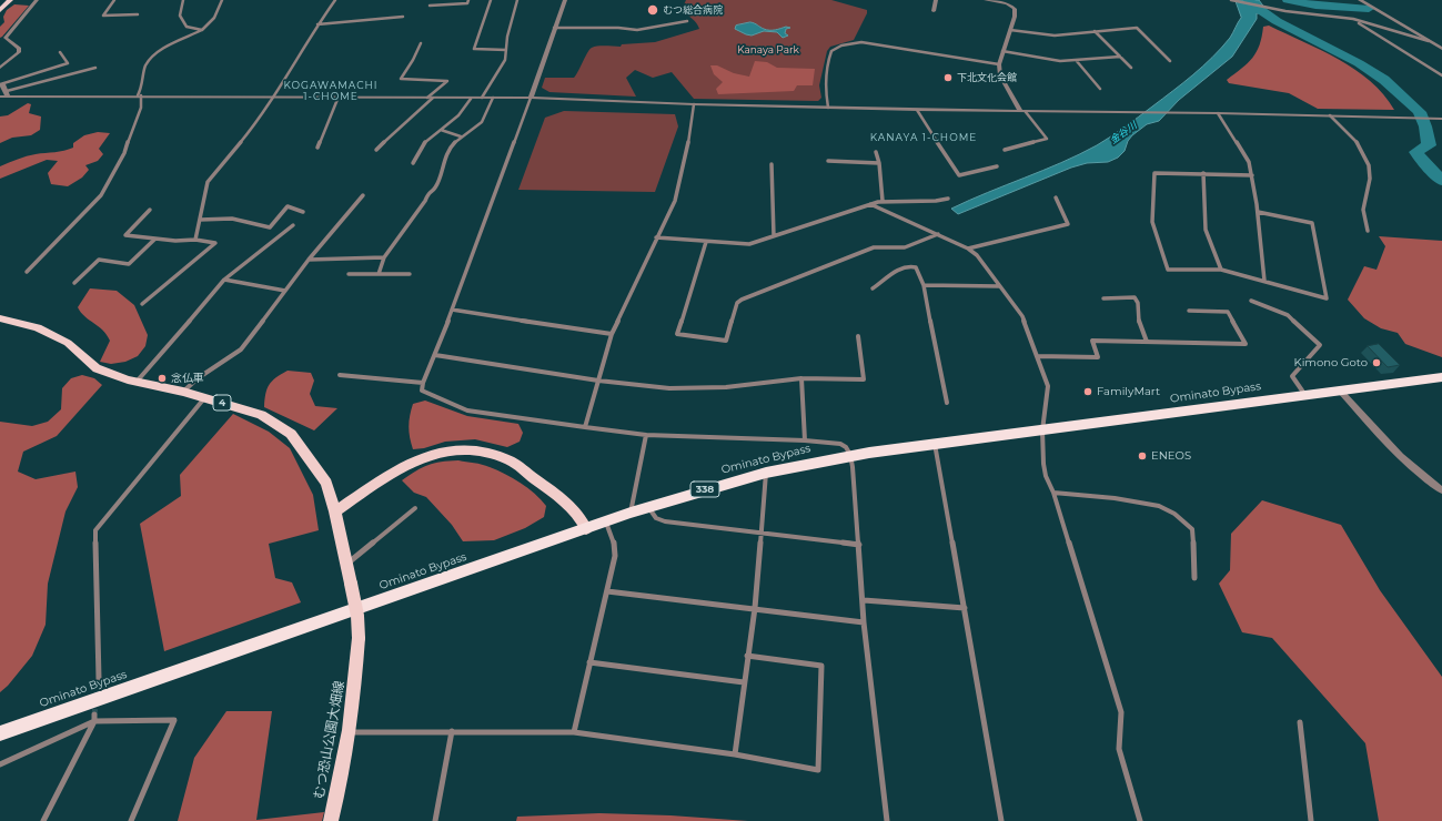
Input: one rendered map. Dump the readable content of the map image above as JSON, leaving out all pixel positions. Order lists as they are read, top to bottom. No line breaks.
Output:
{"streets":{"highway":["Ominato Bypass","338"],"main road":["4","むつ恐山公園大畑線"]},"crossings":[["4","むつ恐山公園大畑線"]],"districts":["KOGAWAMACHI 1-CHOME","KANAYA 1-CHOME"],"water":["金谷川"],"parks":["Kanaya Park"],"places":["むつ総合病院","下北文化会館","Kimono Goto","念仏車","FamilyMart","ENEOS"]}
